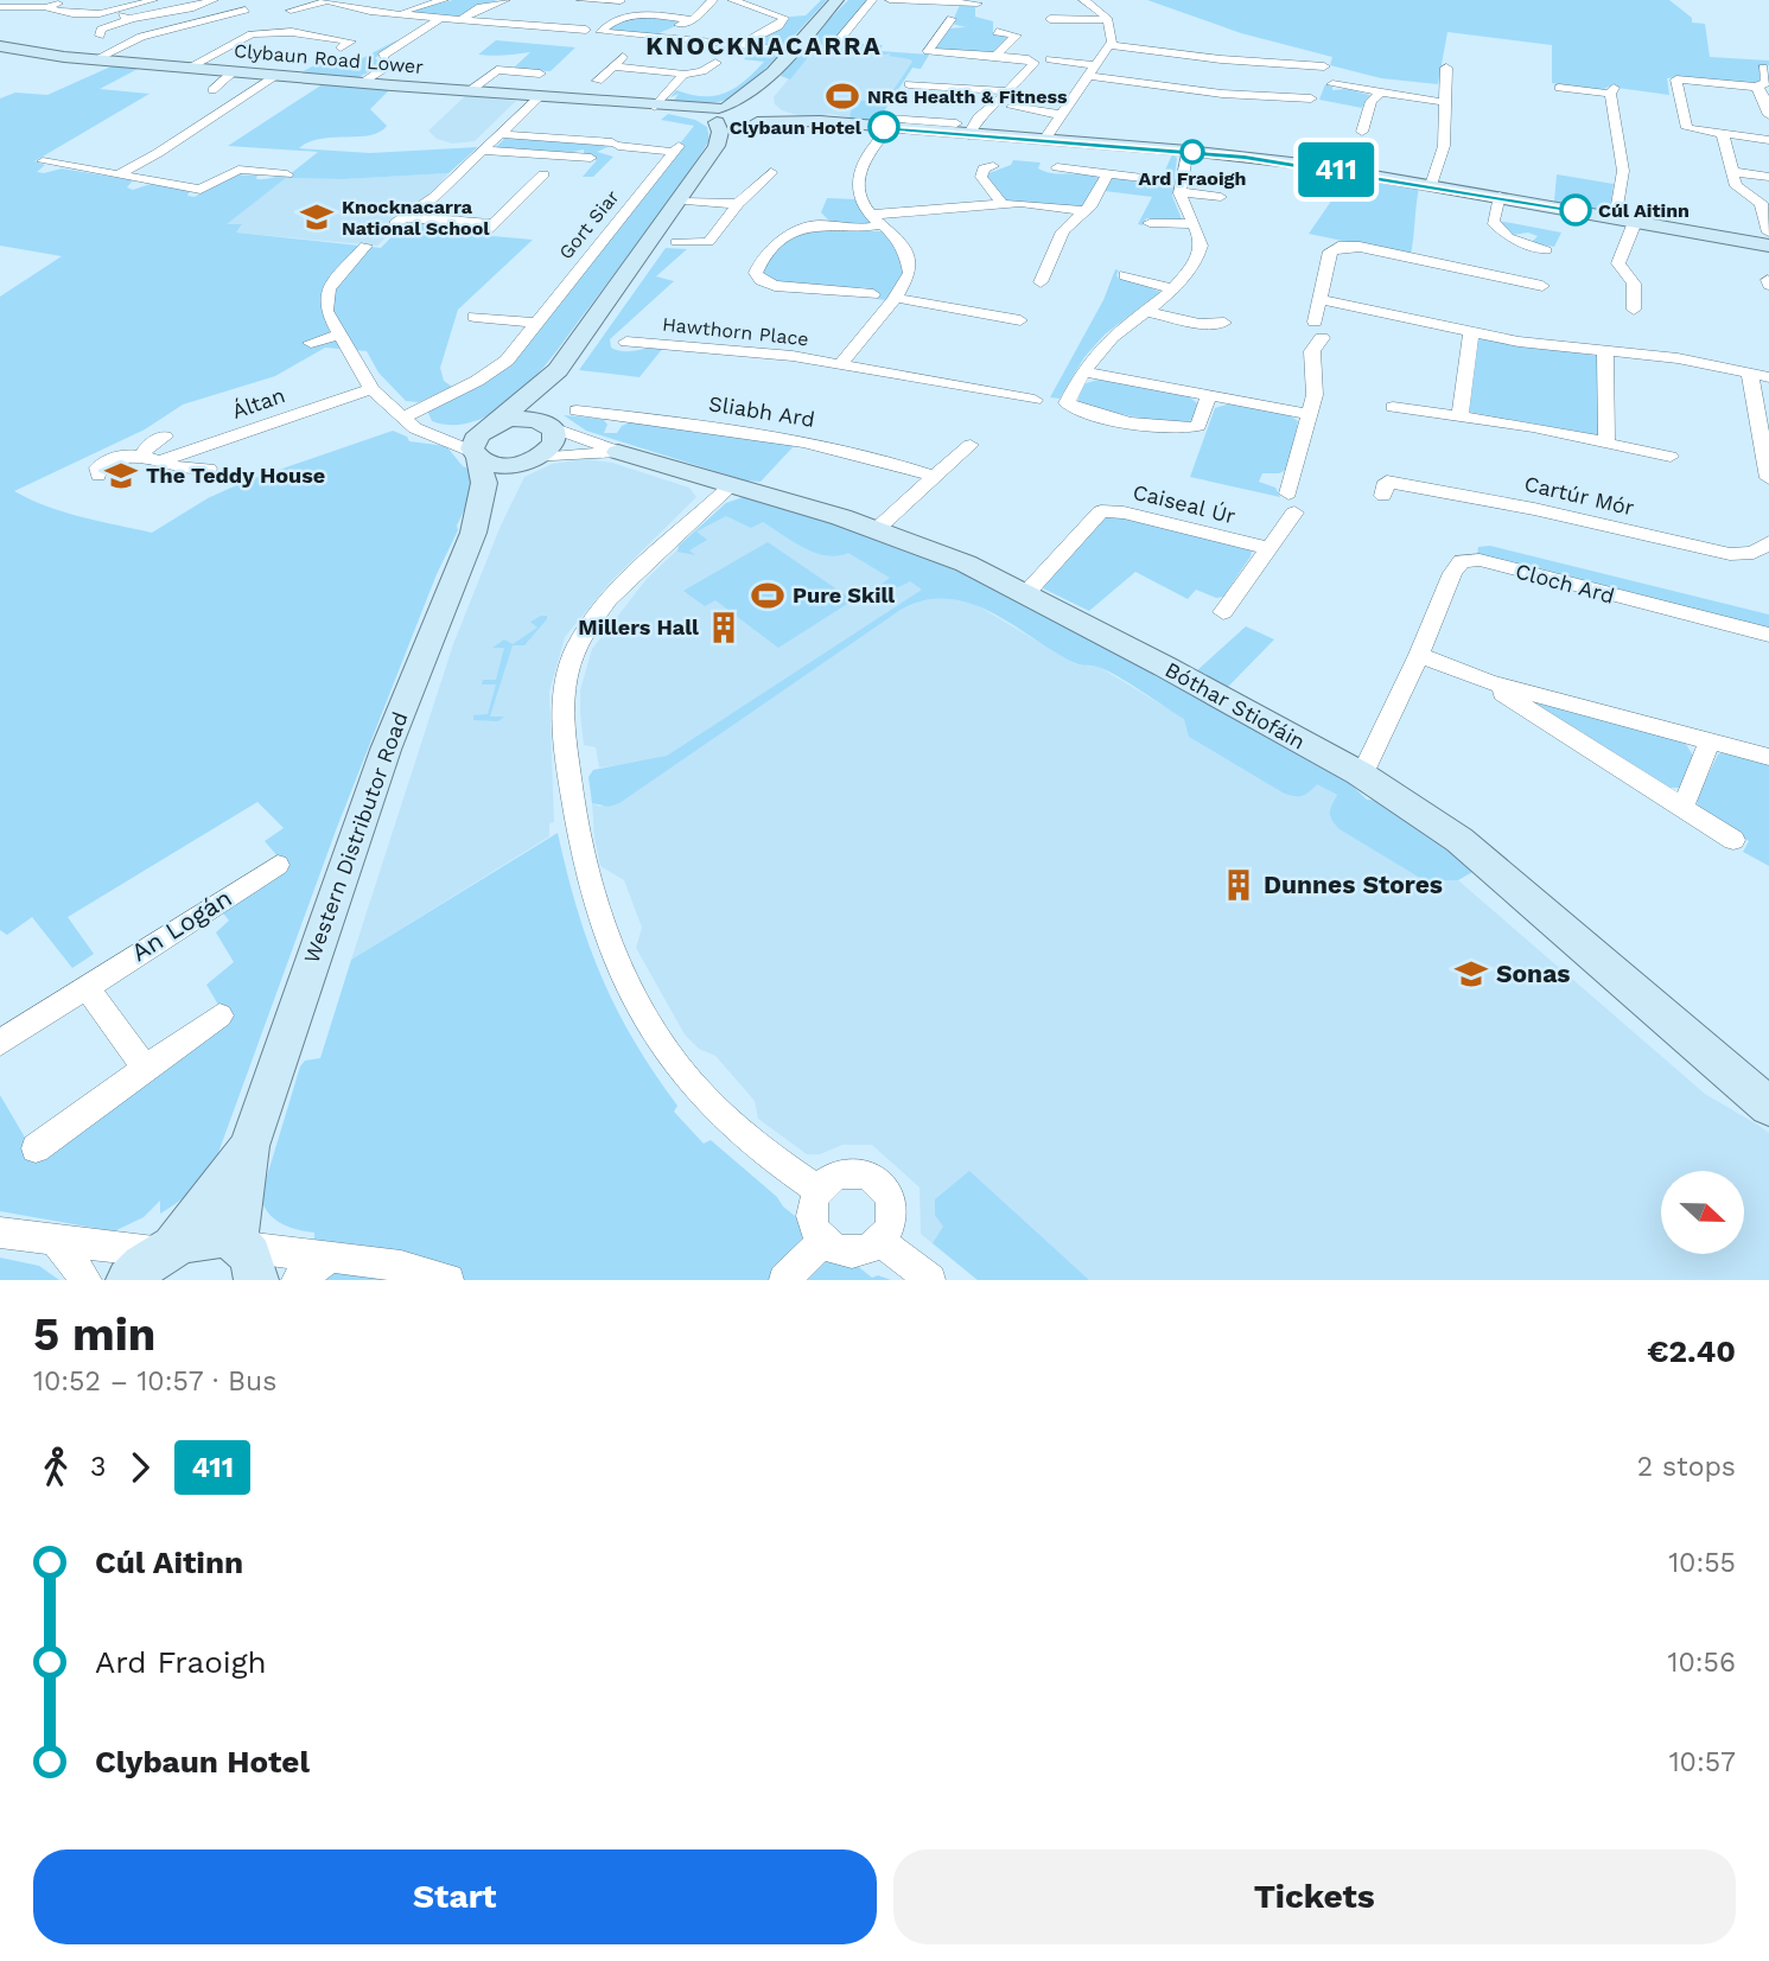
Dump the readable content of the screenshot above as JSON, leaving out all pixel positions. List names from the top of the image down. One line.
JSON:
{"streets":{"street":["Clybaun Road Lower","Gort Siar","Hawthorn Place","Áltan","Sliabh Ard","Cartúr Mór","Caiseal Úr","Cloch Ard","Bóthar Stiofáin","Western Distributor Road","An Logán"]},"crossings":[["Caiseal Úr","Bóthar Stiofáin"],["Cloch Ard","Bóthar Stiofáin"],["Bóthar Stiofáin","Western Distributor Road"]],"districts":["KNOCKNACARRA"],"places":{"sports":["NRG Health & Fitness","Pure Skill"],"other":["Clybaun Hotel","Ard Fraoigh","Cúl Aitinn"],"school or university":["Knocknacarra National School","The Teddy House","Sonas"],"building":["Millers Hall","Dunnes Stores"]},"lines":["bus line 411"],"north":"right","page":{"on_map":"411","heading":["5 min","10:52 – 10:57 · Bus","€2.40"],"legs":["3","411","2 stops"],"list":[{"name":"Cúl Aitinn","value":"10:55"},{"name":"Ard Fraoigh","value":"10:56"},{"name":"Clybaun Hotel","value":"10:57"}],"buttons":["Start","Tickets"]}}
